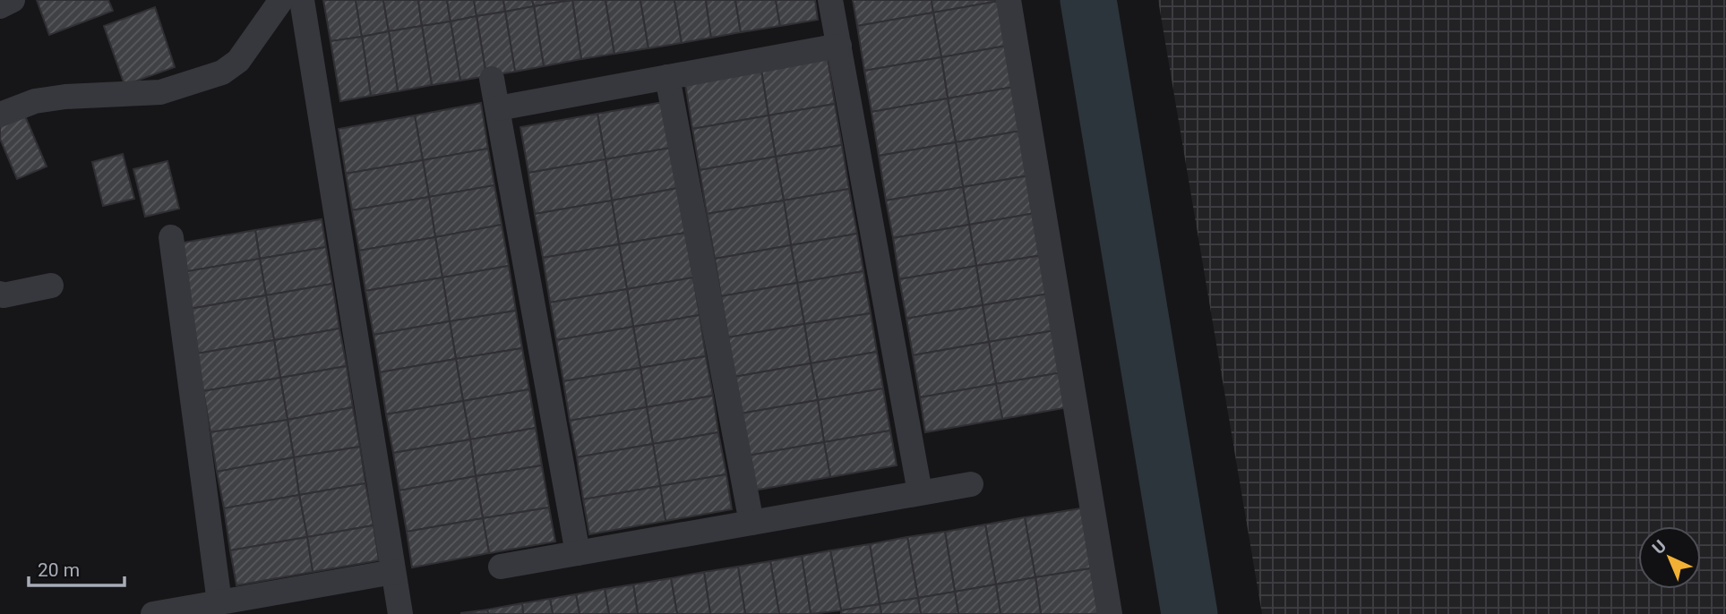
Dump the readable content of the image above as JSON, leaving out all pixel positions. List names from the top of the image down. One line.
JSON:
{"scale_bar":"20 m","north":"top left"}
